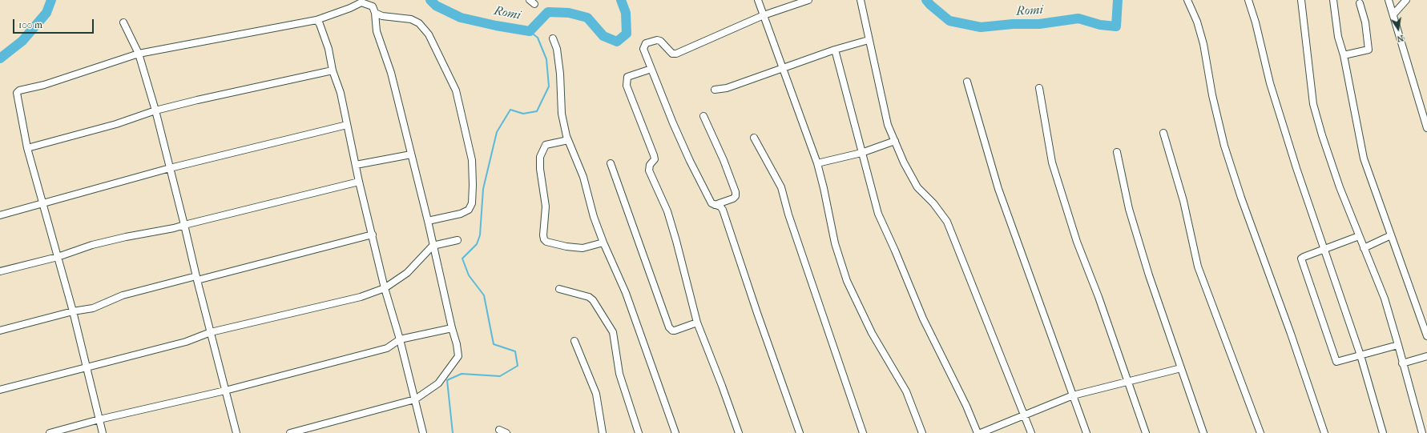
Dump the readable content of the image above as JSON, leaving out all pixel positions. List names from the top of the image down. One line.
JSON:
{"water":["Romi"],"scale_bar":"100 m","north":"bottom"}
